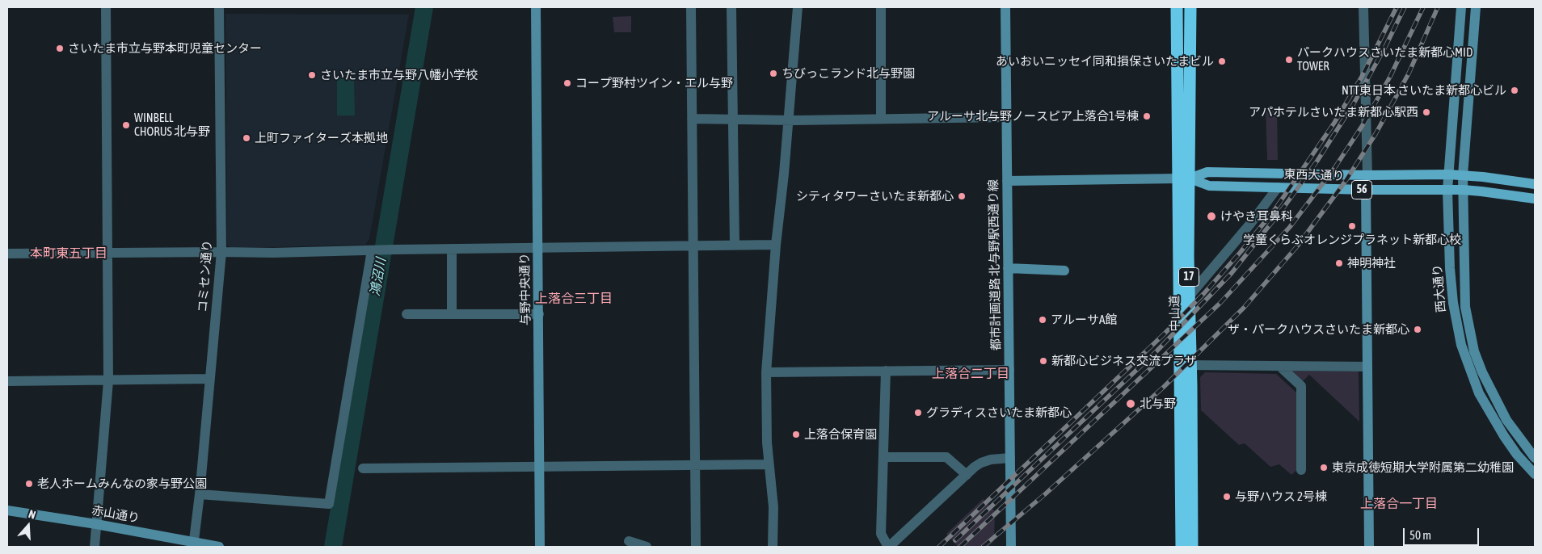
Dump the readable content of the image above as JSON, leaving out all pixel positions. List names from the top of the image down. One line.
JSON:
{"streets":{"highway":["17","中山道"],"main road":["東西大通り","56"],"street":["都市計画道路 北与野駅西通り線","コミセン通り","西大通り","与野中央通り","赤山通り"]},"crossings":[["東西大通り","西大通り"],["東西大通り","中山道"],["コミセン通り","赤山通り"]],"districts":["本町東五丁目","上落合三丁目","上落合二丁目","上落合一丁目"],"water":["鴻沼川"],"places":["さいたま市立与野本町児童センター","パークハウスさいたま新都心MID TOWER","あいおいニッセイ同和損保さいたまビル","ちびっこランド北与野園","さいたま市立与野八幡小学校","コープ野村ツイン・エル与野","NTT東日本 さいたま新都心ビル","アパホテルさいたま新都心駅西","アルーサ北与野ノースピア上落合1号棟","WINBELL CHORUS 北与野","上町ファイターズ本拠地","シティタワーさいたま新都心","けやき耳鼻科","学童くらぶオレンジプラネット新都心校","神明神社","アルーサA館","ザ・パークハウスさいたま新都心","新都心ビジネス交流プラザ","北与野","グラディスさいたま新都心","上落合保育園","東京成徳短期大学附属第二幼稚園","老人ホームみんなの家与野公園","与野ハウス 2号棟"],"scale_bar":"50 m","north":"top"}
